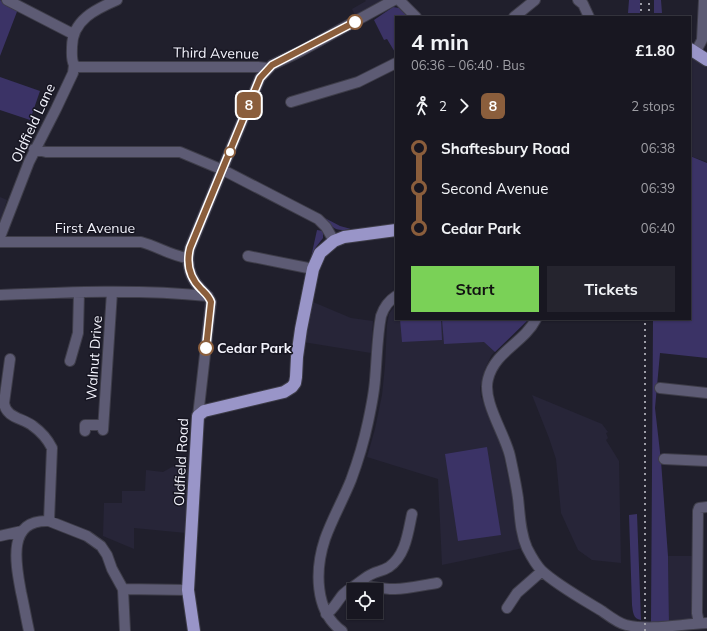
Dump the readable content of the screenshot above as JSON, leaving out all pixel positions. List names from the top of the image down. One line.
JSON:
{"streets":{"main road":["Oldfield Road"],"street":["Third Avenue","Oldfield Lane","First Avenue","Walnut Drive"]},"crossings":[["Third Avenue","Oldfield Lane"]],"places":["Cedar Park"],"lines":["bus line 8"],"page":{"on_map":"8","heading":["4 min","06:36 – 06:40 · Bus","£1.80"],"legs":["2","8","2 stops"],"list":[{"name":"Shaftesbury Road","value":"06:38"},{"name":"Second Avenue","value":"06:39"},{"name":"Cedar Park","value":"06:40"}],"buttons":["Start","Tickets"]}}
